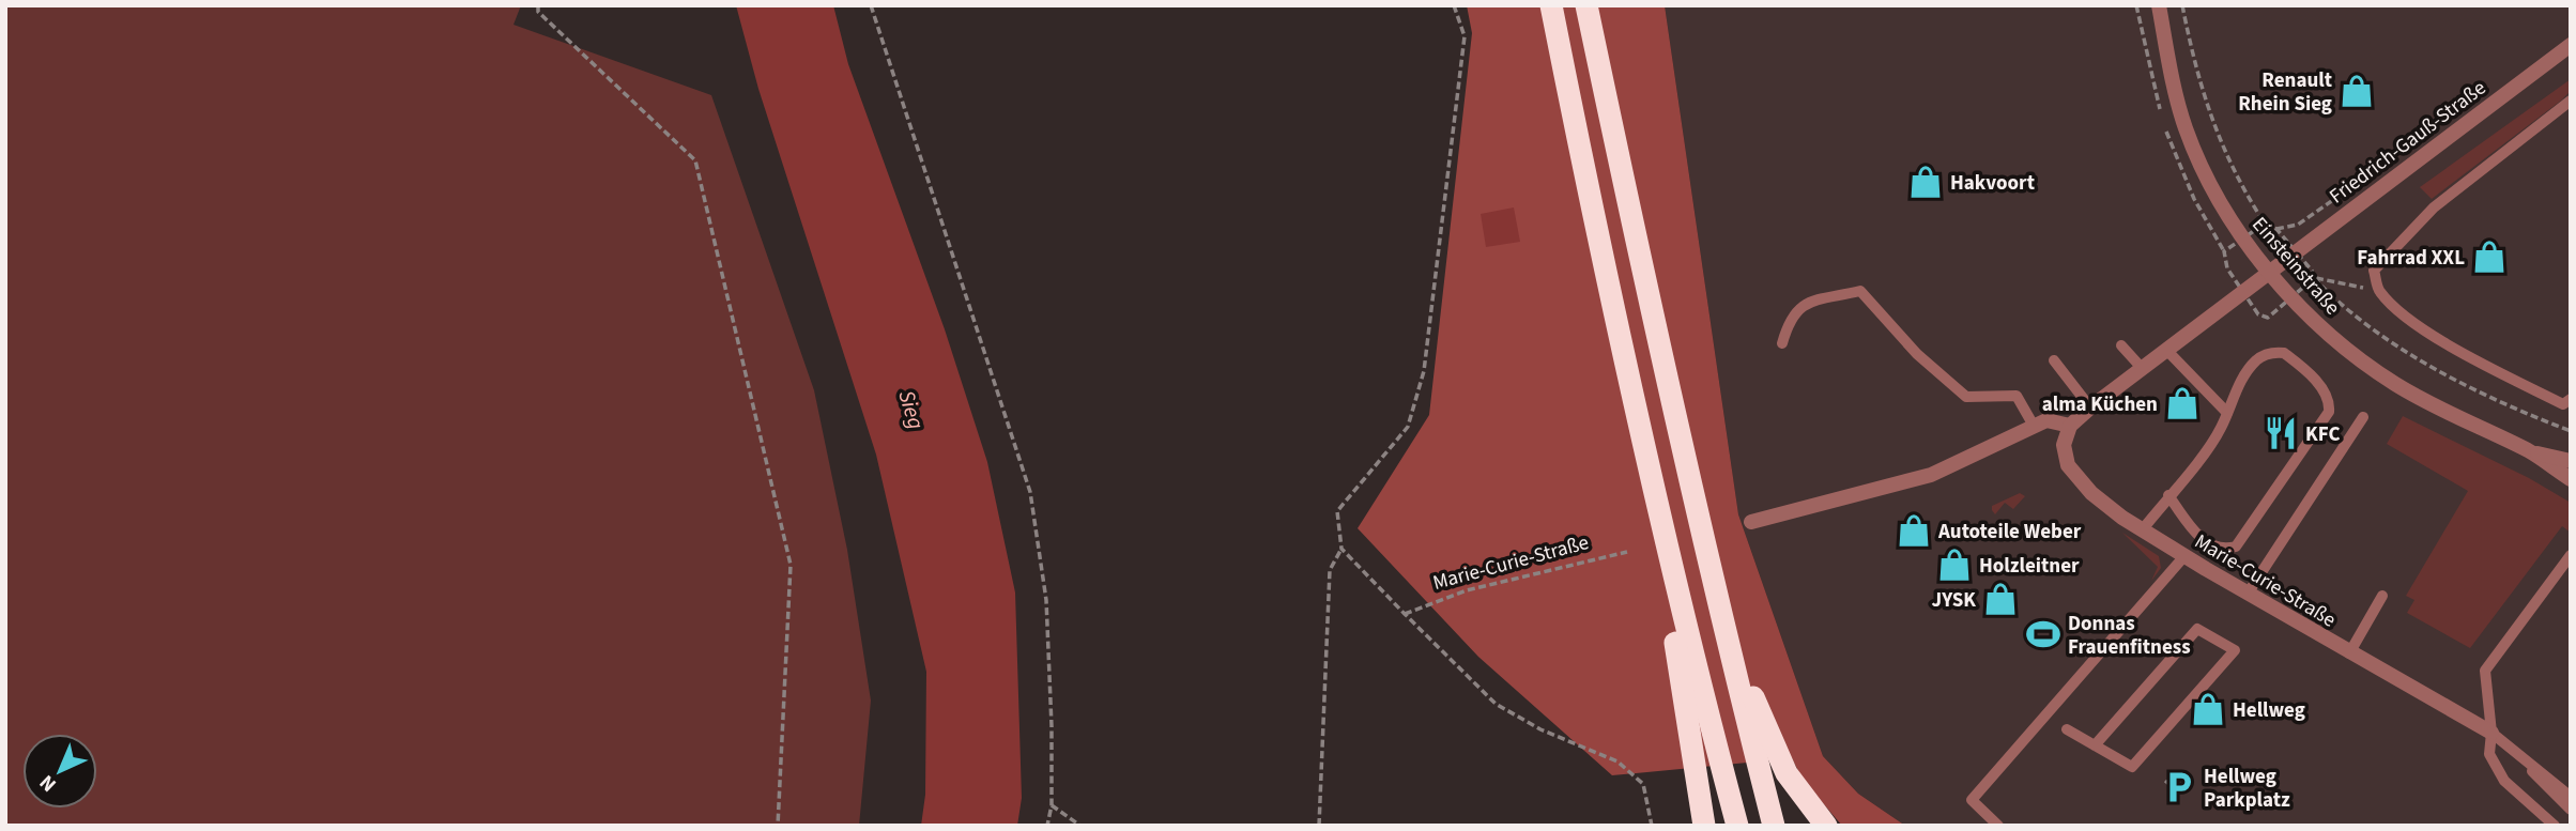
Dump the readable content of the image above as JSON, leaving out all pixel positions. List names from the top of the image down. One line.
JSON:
{"streets":{"street":["Friedrich-Gauß-Straße","Einsteinstraße","Marie-Curie-Straße"]},"crossings":[["Friedrich-Gauß-Straße","Einsteinstraße"]],"water":["Sieg"],"places":{"shop":["Renault Rhein Sieg","Hakvoort","Fahrrad XXL","alma Küchen","Autoteile Weber","Holzleitner","JYSK","Hellweg"],"restaurant":["KFC"],"sports":["Donnas Frauenfitness"],"parking":["Hellweg Parkplatz"]},"north":"bottom left"}
